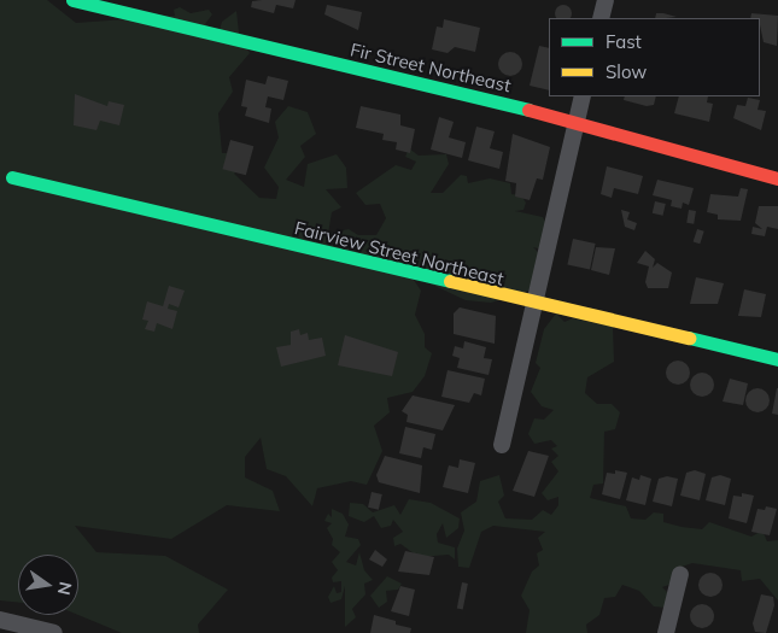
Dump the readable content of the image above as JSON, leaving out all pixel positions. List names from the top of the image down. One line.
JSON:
{"streets":{"street":["Fir Street Northeast","Fairview Street Northeast"]},"legend":["Fast","Slow"],"north":"right"}
